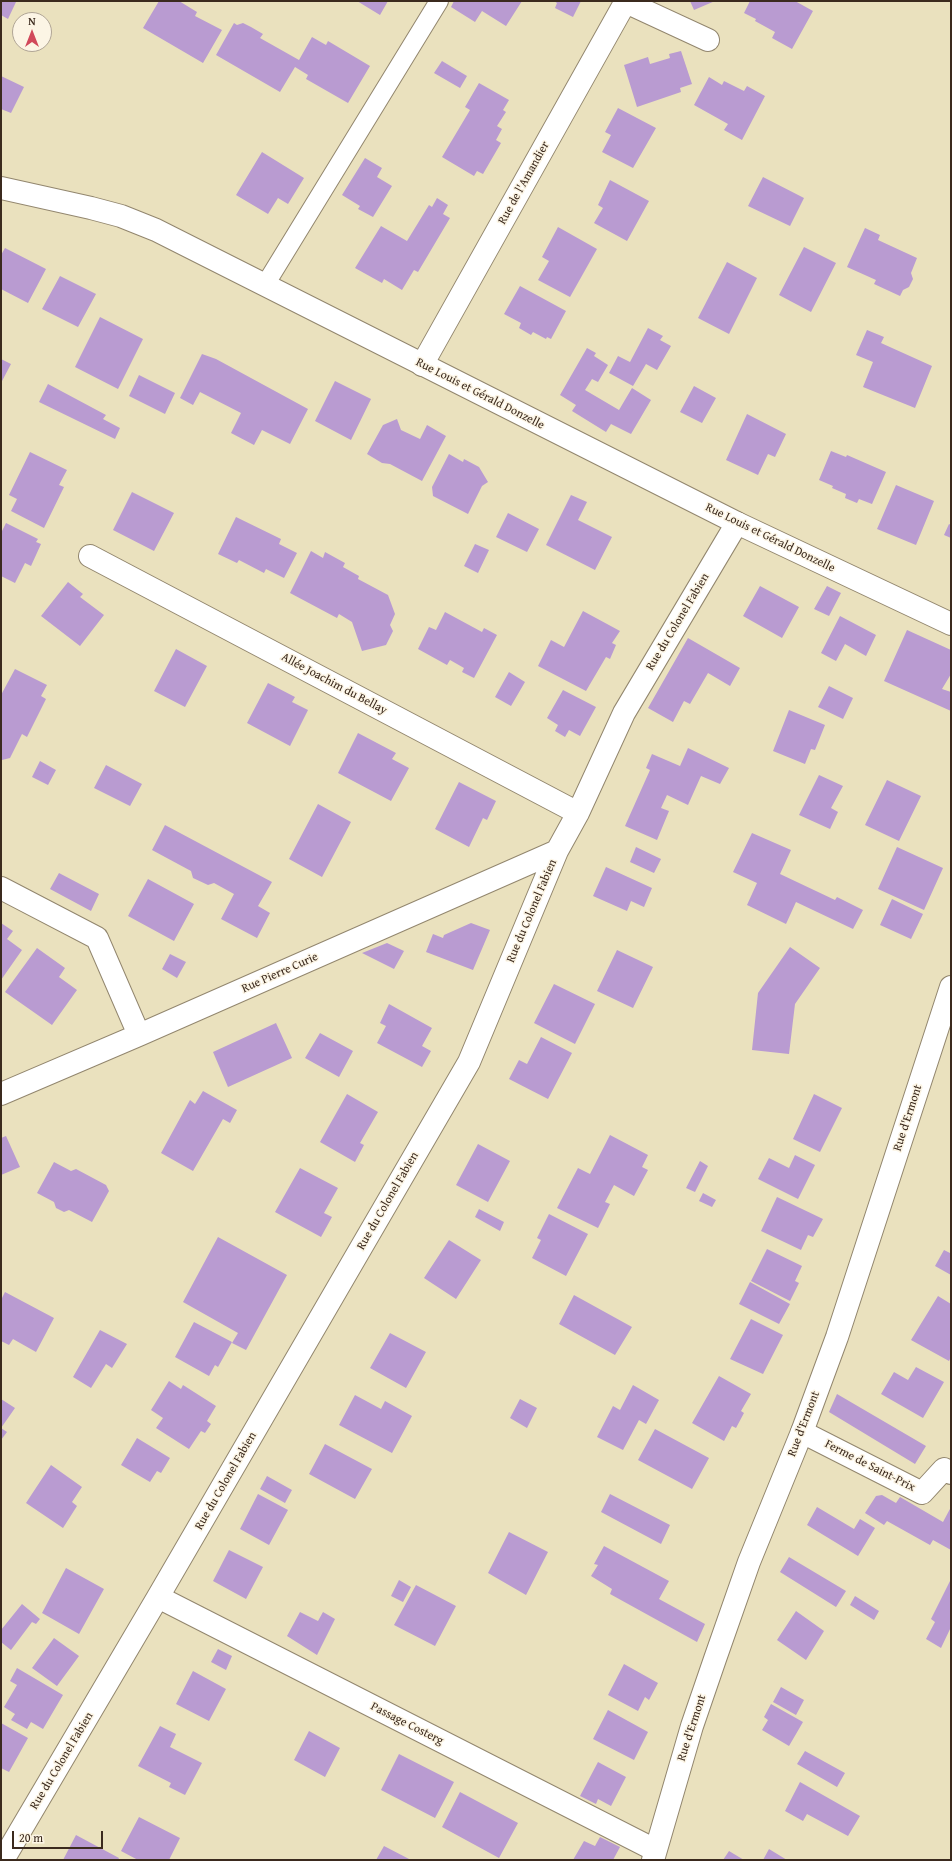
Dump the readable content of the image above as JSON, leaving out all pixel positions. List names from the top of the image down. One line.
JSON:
{"streets":{"street":["Rue de l'Amandier","Rue Louis et Gérald Donzelle","Rue du Colonel Fabien","Allée Joachim du Bellay","Rue Pierre Curie","Rue d'Ermont","Ferme de Saint-Prix","Passage Costerg"]},"crossings":[["Rue de l'Amandier","Rue Louis et Gérald Donzelle"],["Rue Louis et Gérald Donzelle","Rue du Colonel Fabien"],["Rue du Colonel Fabien","Allée Joachim du Bellay"],["Rue du Colonel Fabien","Rue Pierre Curie"],["Rue du Colonel Fabien","Passage Costerg"],["Rue d'Ermont","Ferme de Saint-Prix"],["Rue d'Ermont","Passage Costerg"]],"scale_bar":"20 m","north":"top"}
